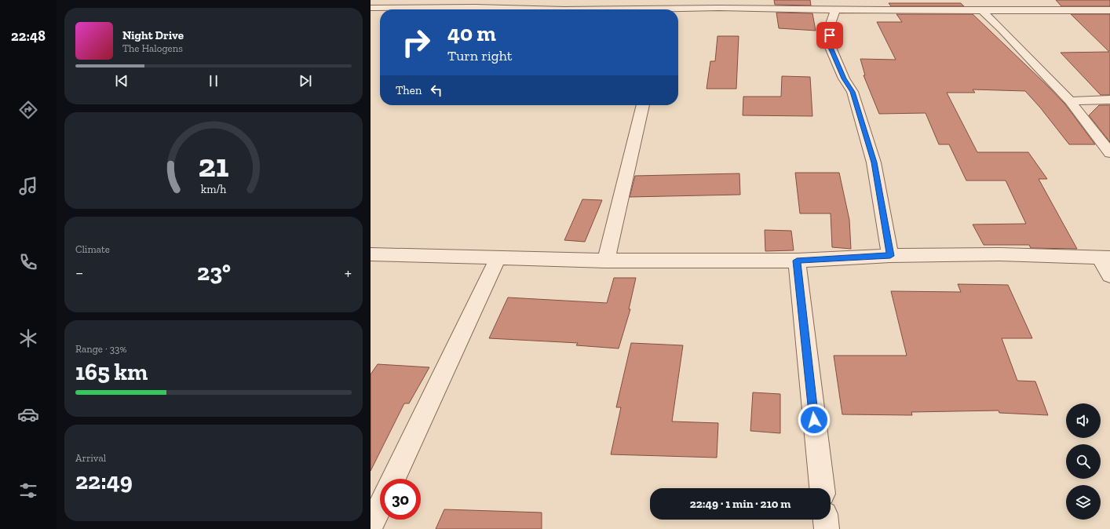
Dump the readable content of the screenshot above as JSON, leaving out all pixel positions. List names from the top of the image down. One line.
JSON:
{"page":{"tabs":"22:48","turn":["40 m","Turn right"],"song":["Night Drive","The Halogens"],"then":"Then","tile":["Climate",["Range · 33%","165 km"],["Arrival","22:49"]],"heat":["−","23°","+"],"limit":"30","trip":"22:49 · 1 min · 210 m","gauge":["21","km/h"]}}
